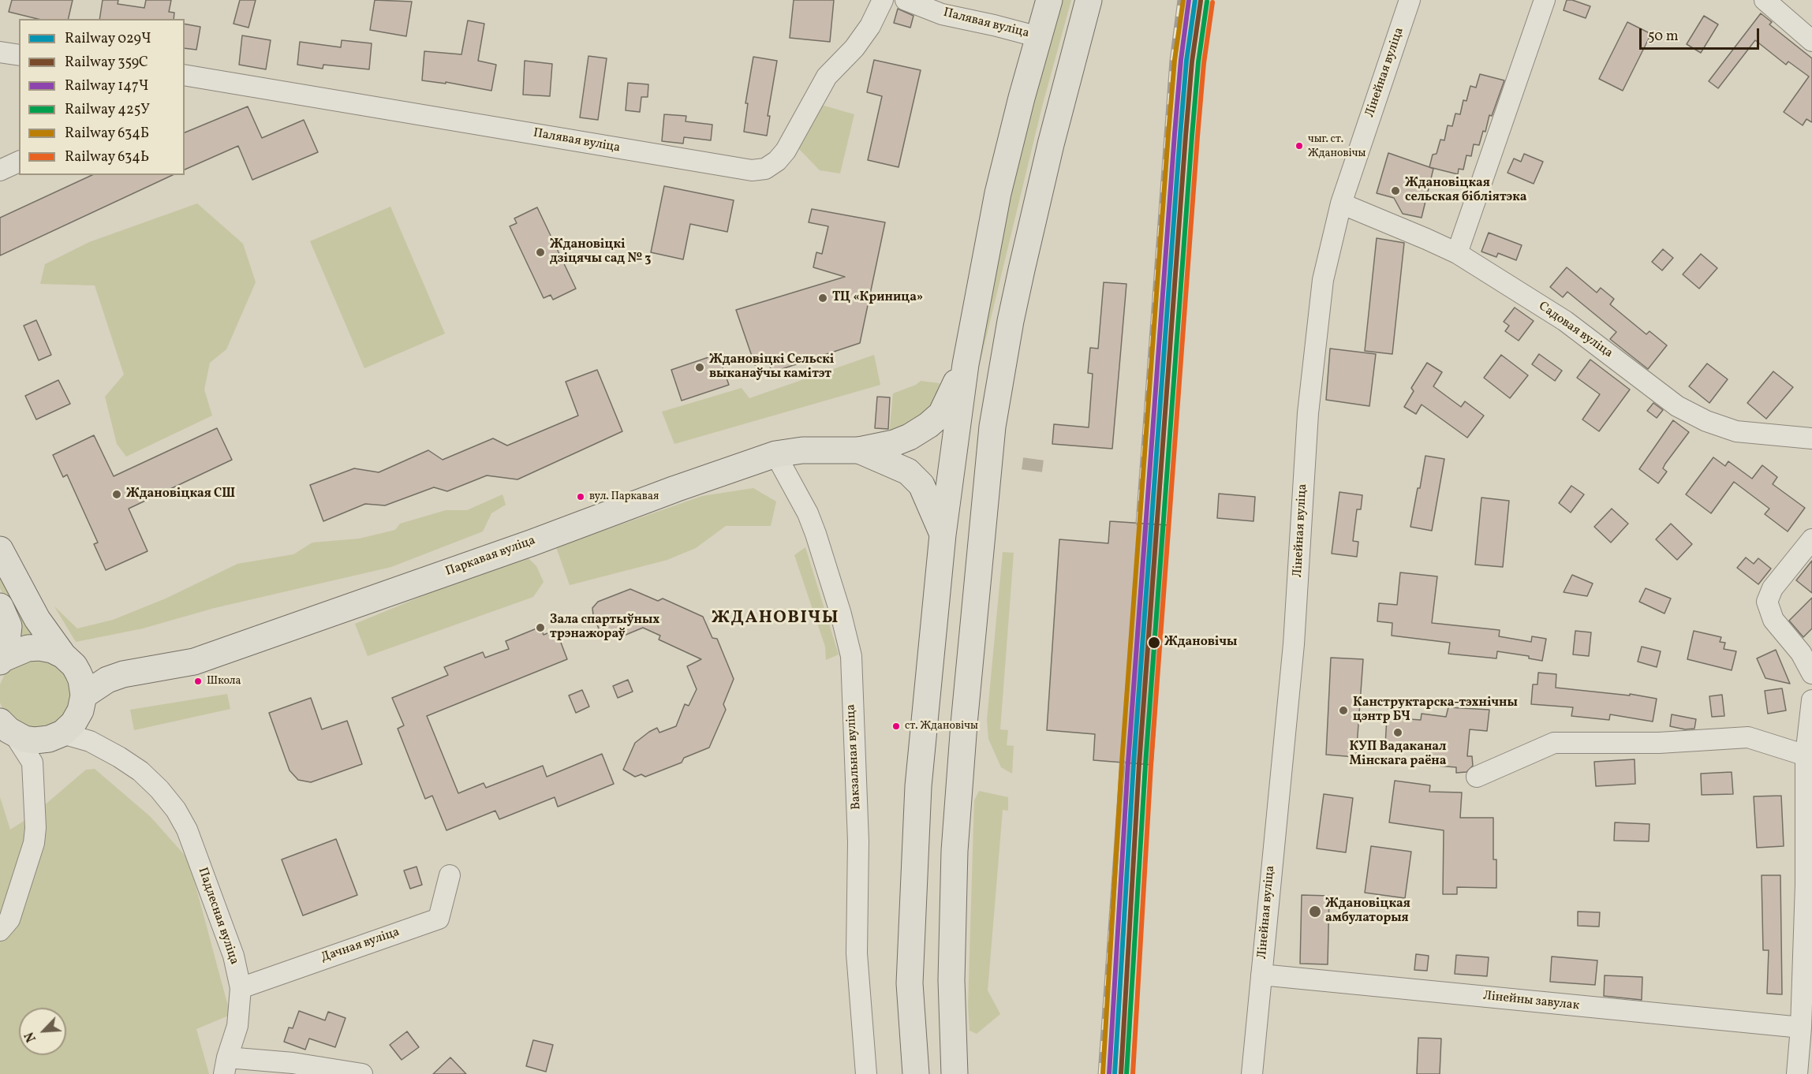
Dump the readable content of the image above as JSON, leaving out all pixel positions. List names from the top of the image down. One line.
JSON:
{"streets":{"main road":["Паркавая вуліца"],"street":["Палявая вуліца","Лінейная вуліца","Садовая вуліца","Вакзальная вуліца","Падлесная вуліца","Дачная вуліца","Лінейны завулак"]},"crossings":[["Лінейная вуліца","Садовая вуліца"],["Лінейная вуліца","Лінейны завулак"],["Паркавая вуліца","Вакзальная вуліца"],["Паркавая вуліца","Падлесная вуліца"],["Падлесная вуліца","Дачная вуліца"]],"districts":["ЖДАНОВІЧЫ"],"places":["чыг. ст. Ждановічы","Ждановіцкая сельская бібліятэка","Ждановіцкі дзіцячы сад № 3","ТЦ «Криница»","Ждановіцкі Сельскі выканаўчы камітэт","Ждановіцкая СШ","вул. Паркавая","Зала спартыўных трэнажораў","Ждановічы","Школа","Канструктарска-тэхнічны цэнтр БЧ","ст. Ждановічы","КУП Вадаканал Мінскага раёна","Ждановіцкая амбулаторыя"],"lines":["rail line 029Ч","rail line 147Ч","rail line 634Б","rail line 359С","rail line 425У","rail line 634Ь"],"legend":["Railway 029Ч","Railway 359С","Railway 147Ч","Railway 425У","Railway 634Б","Railway 634Ь"],"scale_bar":"50 m","north":"bottom left"}
